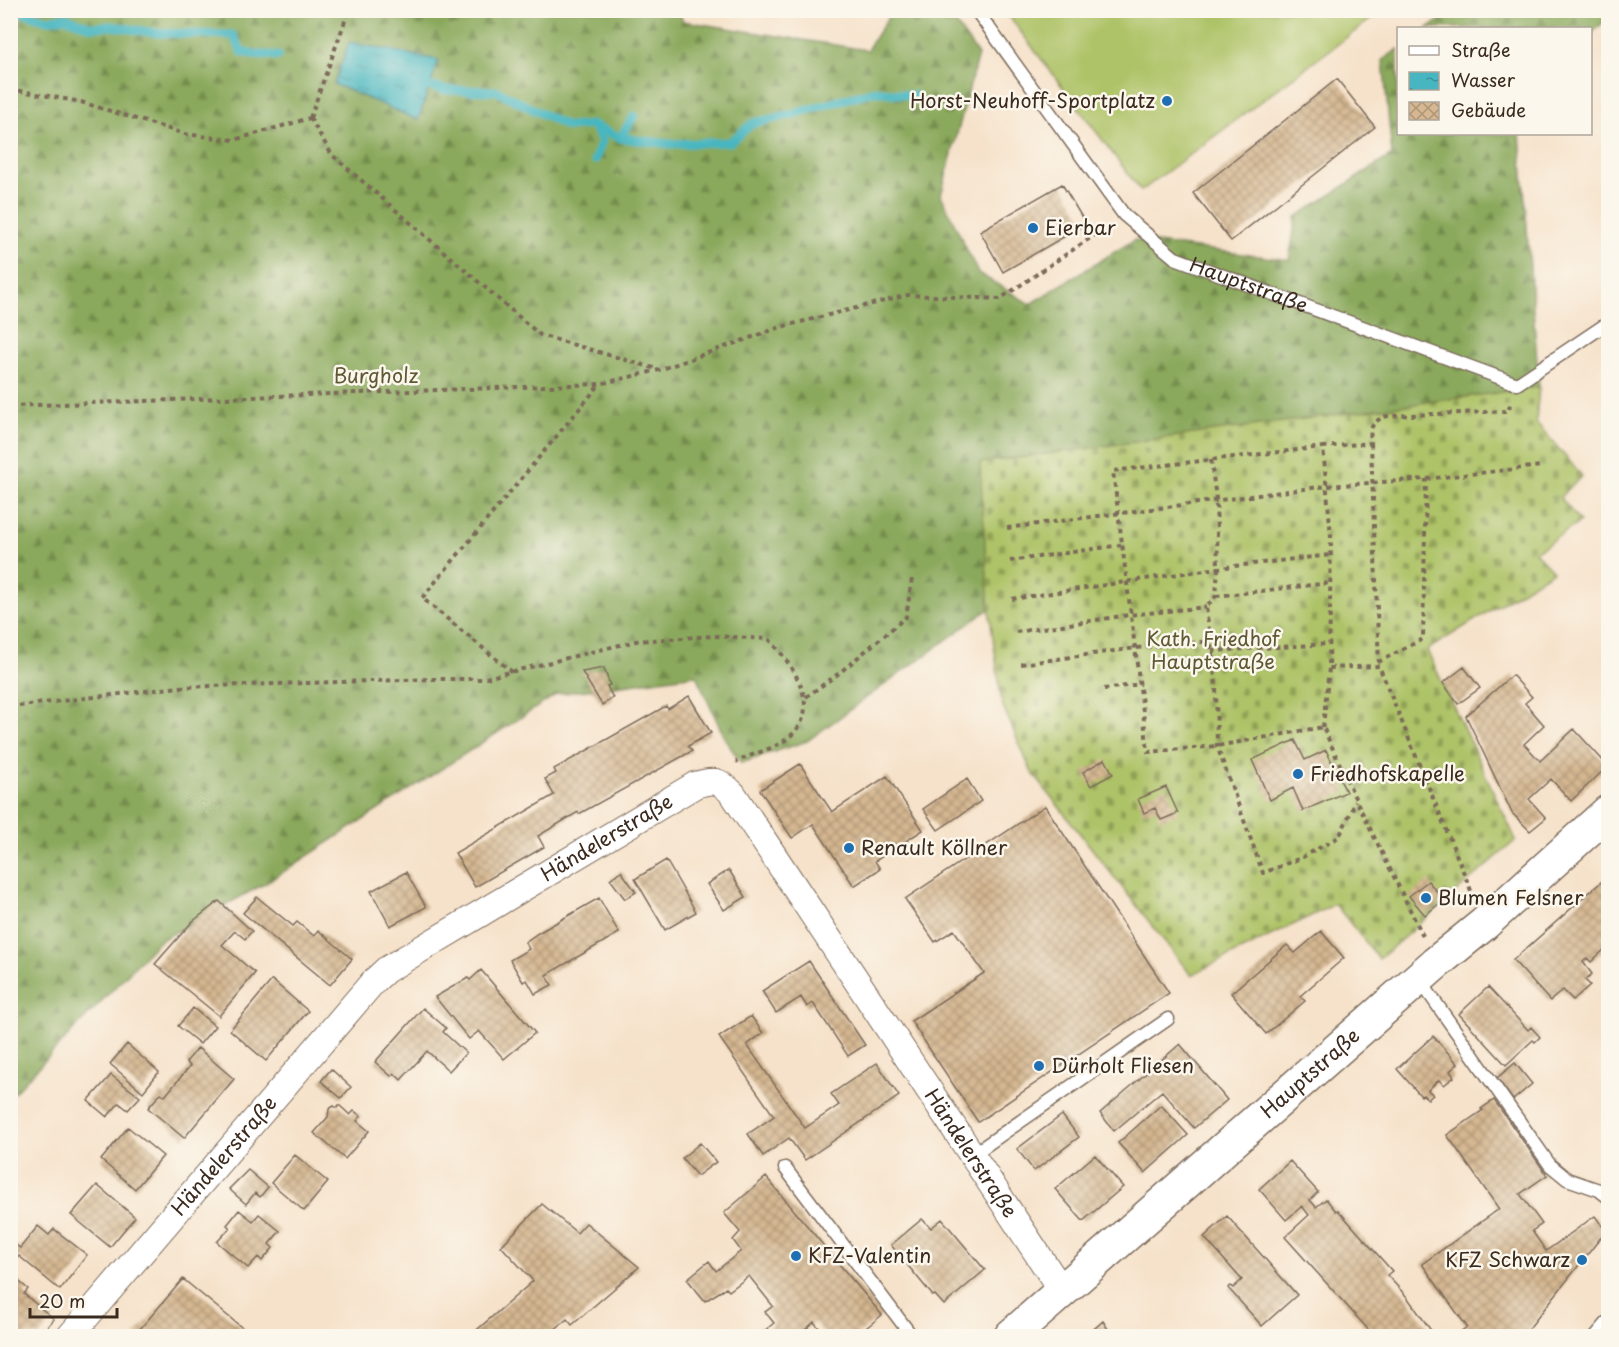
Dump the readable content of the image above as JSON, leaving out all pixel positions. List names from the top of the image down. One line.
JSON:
{"streets":{"main road":["Hauptstraße"],"street":["Händelerstraße"]},"crossings":[["Hauptstraße","Händelerstraße"]],"parks":["Burgholz","Kath. Friedhof Hauptstraße"],"places":["Horst-Neuhoff-Sportplatz","Eierbar","Friedhofskapelle","Renault Köllner","Blumen Felsner","Dürholt Fliesen","KFZ-Valentin","KFZ Schwarz"],"legend":["Straße","Wasser","Gebäude"],"scale_bar":"20 m"}
